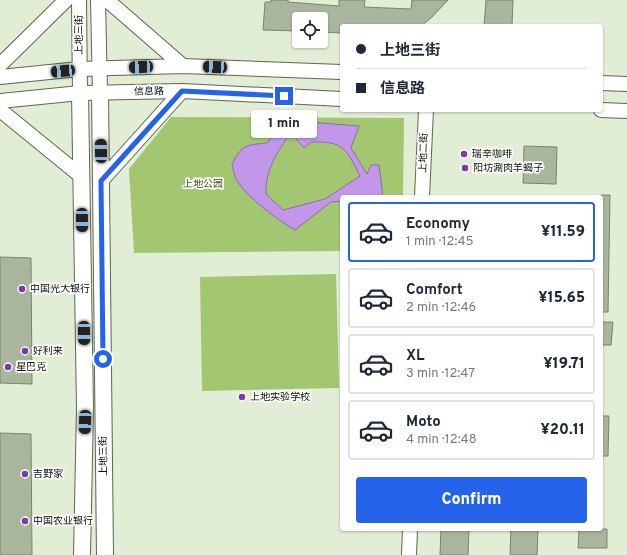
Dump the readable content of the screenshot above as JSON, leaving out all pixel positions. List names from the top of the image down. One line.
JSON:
{"streets":{"main road":["上地三街","信息路","上地二街"]},"crossings":[["上地三街","信息路"]],"parks":["上地公园"],"places":["瑞辛咖啡","阳坊涮肉羊蝎子","中国光大银行","好利来","星巴克","上地实验学校","吉野家","中国农业银行"],"page":{"banner":["上地三街","信息路"],"bubble":"1 min","list":[{"name":"Economy","note":"1 min · 12:45","value":"¥11.59"},{"name":"Comfort","note":"2 min · 12:46","value":"¥15.65"},{"name":"XL","note":"3 min · 12:47","value":"¥19.71"},{"name":"Moto","note":"4 min · 12:48","value":"¥20.11"}],"buttons":"Confirm"}}
